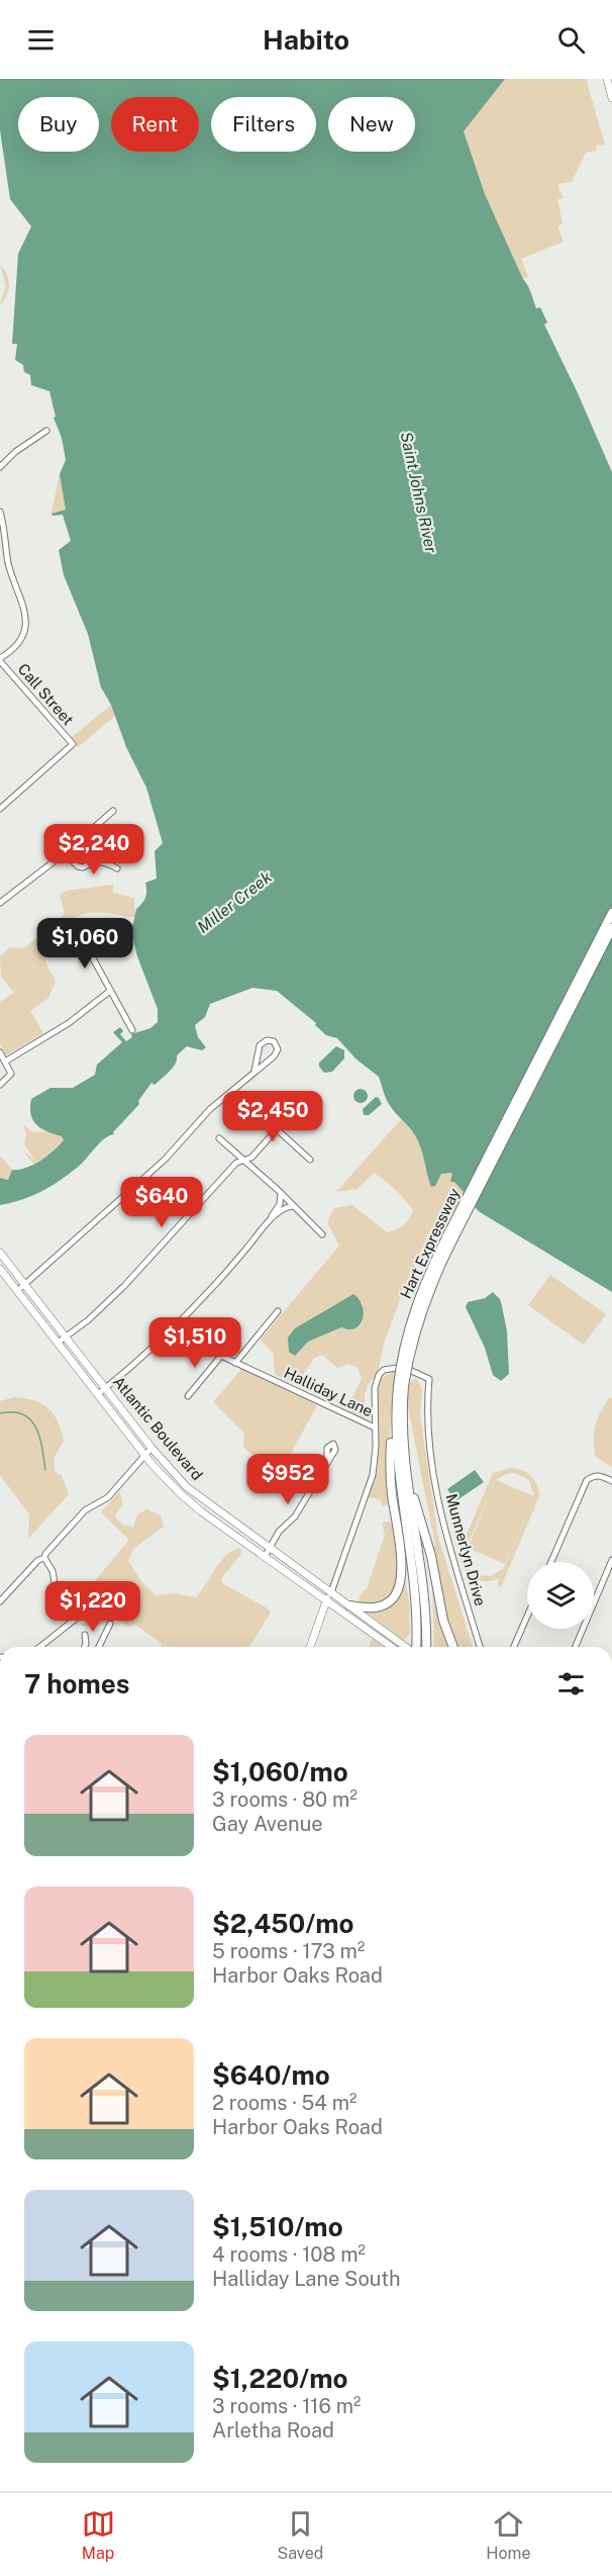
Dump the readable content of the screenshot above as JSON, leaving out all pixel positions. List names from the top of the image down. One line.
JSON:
{"streets":{"highway":["Hart Expressway"],"main road":["Atlantic Boulevard"],"street":["Call Street","Halliday Lane","Munnerlyn Drive"]},"crossings":[["Halliday Lane","Munnerlyn Drive"]],"water":["Saint Johns River","Miller Creek"],"page":{"header":"Habito","chip":["Buy","Rent","Filters","New"],"price":["$2,240","$1,060","$2,450","$640","$1,510","$952","$1,220"],"heading":"7 homes","list":[{"name":"$1,060/mo","note":"3 rooms · 80 m² · Gay Avenue"},{"name":"$2,450/mo","note":"5 rooms · 173 m² · Harbor Oaks Road"},{"name":"$640/mo","note":"2 rooms · 54 m² · Harbor Oaks Road"},{"name":"$1,510/mo","note":"4 rooms · 108 m² · Halliday Lane South"},{"name":"$1,220/mo","note":"3 rooms · 116 m² · Arletha Road"}],"tabs":["Map","Saved","Home"]}}
